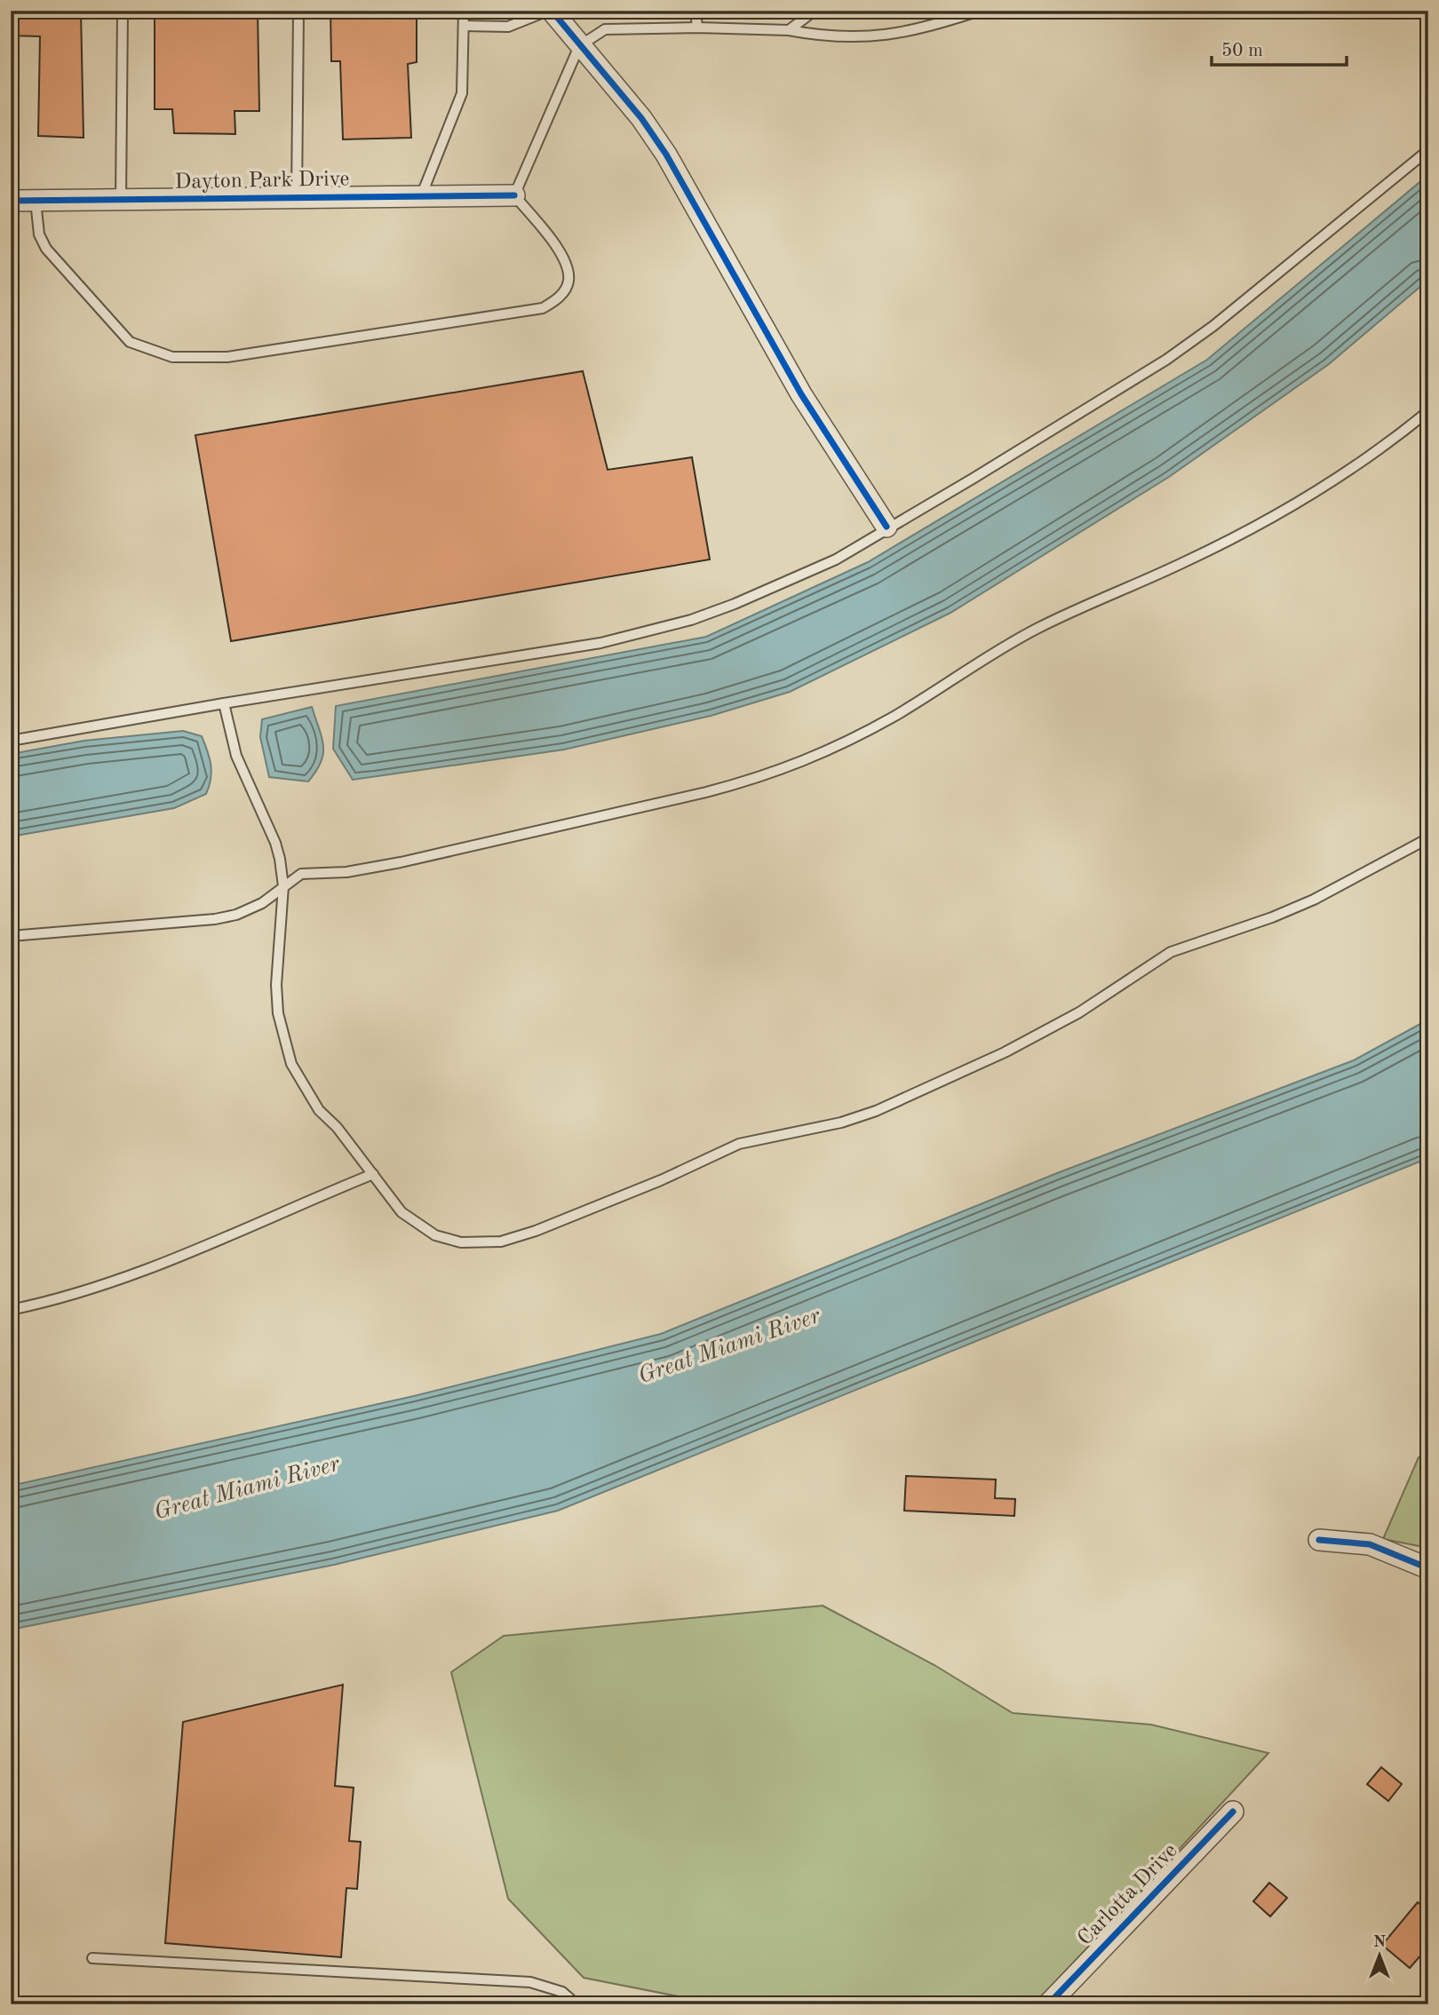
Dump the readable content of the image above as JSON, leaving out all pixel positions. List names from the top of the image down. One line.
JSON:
{"streets":{"street":["Dayton Park Drive","Carlotta Drive"]},"water":["Great Miami River"],"scale_bar":"50 m","north":"top"}
